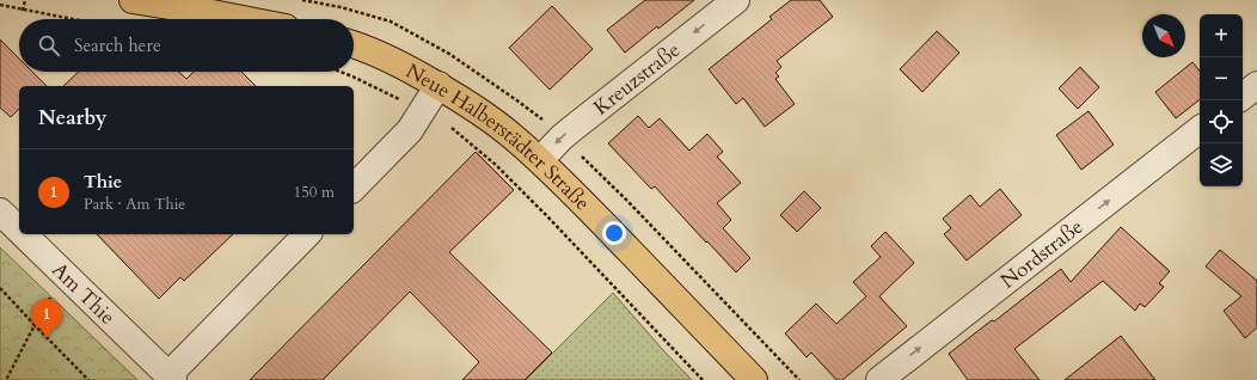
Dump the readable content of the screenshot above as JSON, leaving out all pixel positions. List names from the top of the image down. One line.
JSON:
{"streets":{"main road":["Neue Halberstädter Straße"],"street":["Kreuzstraße","Nordstraße","Am Thie"]},"crossings":[["Kreuzstraße","Neue Halberstädter Straße"]],"one_way":["Kreuzstraße","Nordstraße"],"north":"bottom right","page":{"map_buttons":["+","−"],"search":"Search here","heading":"Nearby","list":[{"mark":"1","name":"Thie","note":"Park · Am Thie","value":"150 m"}],"pins":"1"}}
